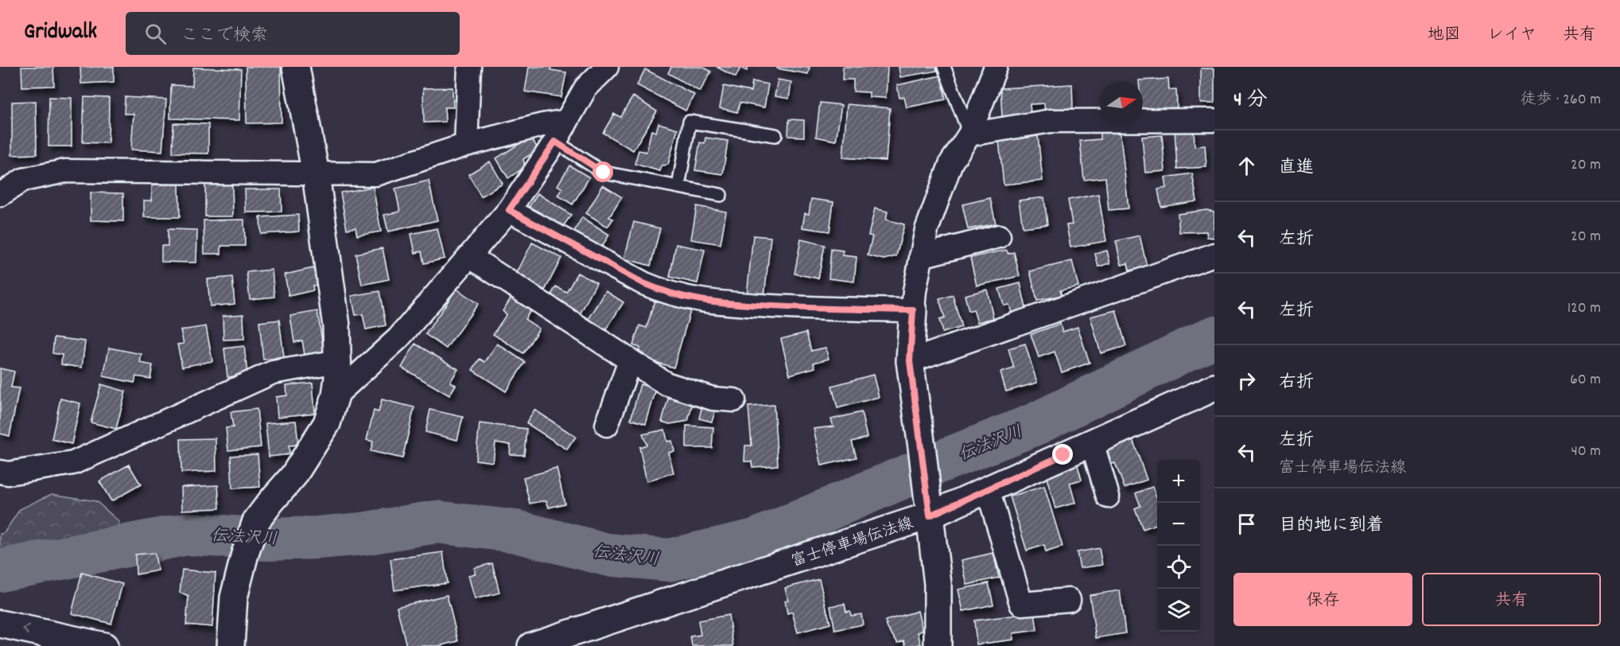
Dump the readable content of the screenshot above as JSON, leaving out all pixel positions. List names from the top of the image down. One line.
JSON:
{"streets":{"street":["富士停車場伝法線"]},"water":["伝法沢川"],"north":"right","page":{"header":"Gridwalk","search":"ここで検索","nav":["地図","レイヤ","共有"],"heading":["4 分","徒歩 · 260 m"],"list":[["直進","20 m"],["左折","20 m"],["左折","120 m"],["右折","60 m"],["左折","富士停車場伝法線","40 m"],"目的地に到着"],"map_buttons":["+","−"],"buttons":["保存","共有"]}}
